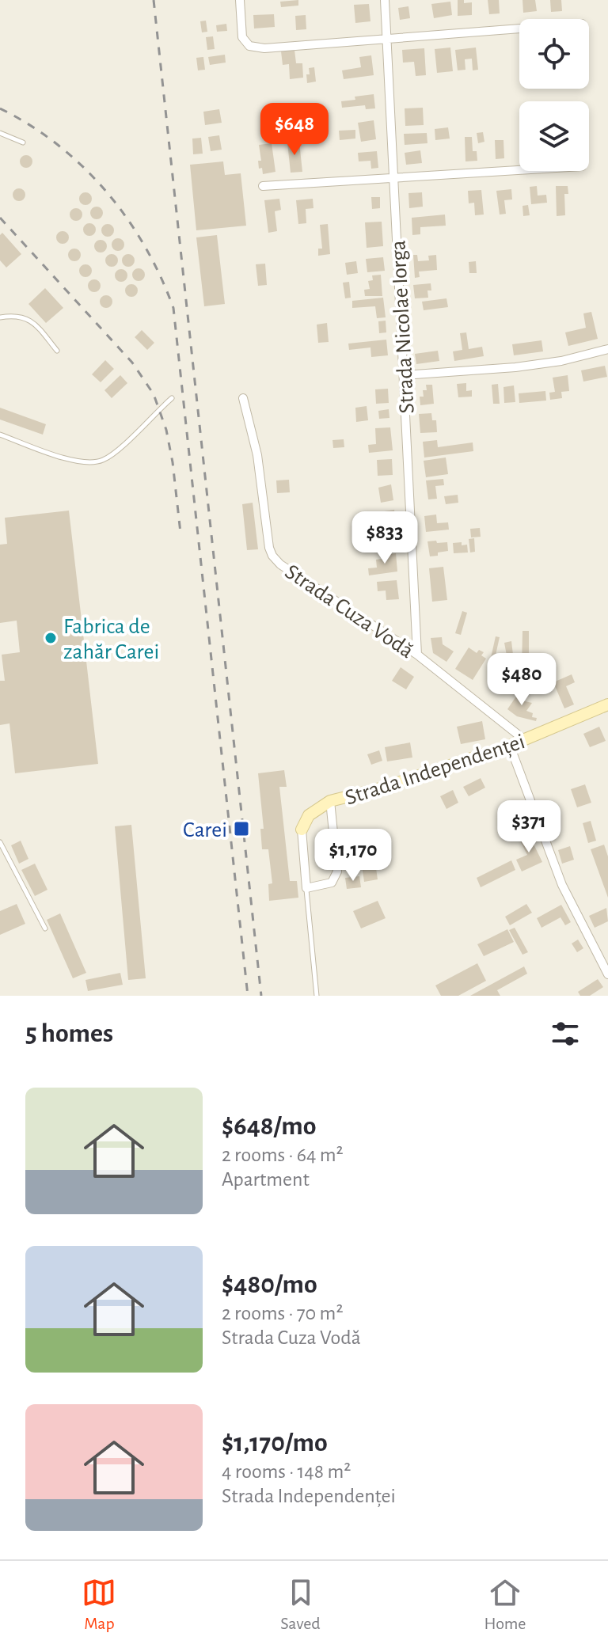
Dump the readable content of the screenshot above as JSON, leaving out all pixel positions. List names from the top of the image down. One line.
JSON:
{"streets":{"street":["Strada Nicolae Iorga","Strada Cuza Vodă","Strada Independenței"]},"crossings":[["Strada Nicolae Iorga","Strada Cuza Vodă"],["Strada Cuza Vodă","Strada Independenței"]],"places":{"other":["Fabrica de zahăr Carei"],"transit":["Carei"]},"page":{"price":["$648","$833","$480","$371","$1,170"],"heading":"5 homes","list":[{"name":"$648/mo","note":"2 rooms · 64 m² · Apartment"},{"name":"$480/mo","note":"2 rooms · 70 m² · Strada Cuza Vodă"},{"name":"$1,170/mo","note":"4 rooms · 148 m² · Strada Independenței"}],"tabs":["Map","Saved","Home"]}}
